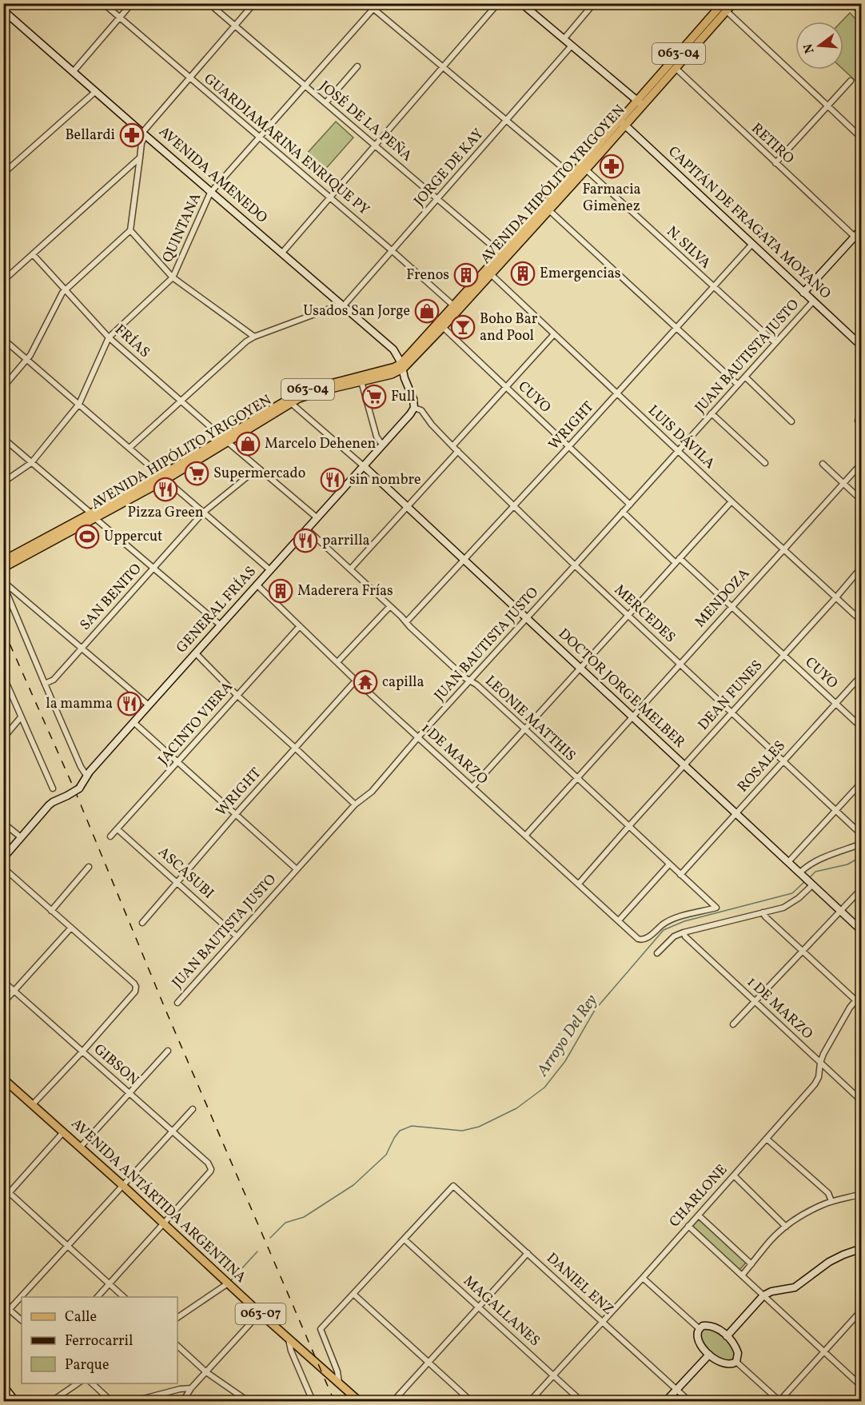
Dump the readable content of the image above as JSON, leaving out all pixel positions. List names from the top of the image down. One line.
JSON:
{"streets":{"main road":["063-04","AVENIDA HIPÓLITO YRIGOYEN","AVENIDA ANTÁRTIDA ARGENTINA","063-07"],"street":["JOSÉ DE LA PEÑA","RETIRO","GUARDIAMARINA ENRIQUE PY","JORGE DE KAY","AVENIDA AMENEDO","CAPITÁN DE FRAGATA MOYANO","QUINTANA","N. SILVA","FRÍAS","JUAN BAUTISTA JUSTO","CUYO","WRIGHT","LUIS DÁVILA","SAN BENITO","MENDOZA","GENERAL FRÍAS","MERCEDES","DOCTOR JORGE MELBER","DEAN FUNES","LEONIE MATTHIS","JACINTO VIERA","1 DE MARZO","ROSALES","ASCASUBI","GIBSON","CHARLONE","DANIEL ENZ","MAGALLANES"]},"crossings":[["JOSÉ DE LA PEÑA","JORGE DE KAY"],["JOSÉ DE LA PEÑA","AVENIDA HIPÓLITO YRIGOYEN"],["JOSÉ DE LA PEÑA","QUINTANA"],["RETIRO","AVENIDA HIPÓLITO YRIGOYEN"],["GUARDIAMARINA ENRIQUE PY","JORGE DE KAY"],["GUARDIAMARINA ENRIQUE PY","AVENIDA HIPÓLITO YRIGOYEN"],["GUARDIAMARINA ENRIQUE PY","QUINTANA"],["JORGE DE KAY","AVENIDA AMENEDO"],["JORGE DE KAY","FRÍAS"],["AVENIDA AMENEDO","AVENIDA HIPÓLITO YRIGOYEN"],["AVENIDA AMENEDO","QUINTANA"],["AVENIDA HIPÓLITO YRIGOYEN","CAPITÁN DE FRAGATA MOYANO"],["AVENIDA HIPÓLITO YRIGOYEN","N. SILVA"],["AVENIDA HIPÓLITO YRIGOYEN","FRÍAS"],["AVENIDA HIPÓLITO YRIGOYEN","CUYO"],["AVENIDA HIPÓLITO YRIGOYEN","LUIS DÁVILA"],["CAPITÁN DE FRAGATA MOYANO","JUAN BAUTISTA JUSTO"],["CAPITÁN DE FRAGATA MOYANO","WRIGHT"],["QUINTANA","FRÍAS"],["N. SILVA","JUAN BAUTISTA JUSTO"],["N. SILVA","WRIGHT"],["FRÍAS","SAN BENITO"],["FRÍAS","GENERAL FRÍAS"],["JUAN BAUTISTA JUSTO","CUYO"],["JUAN BAUTISTA JUSTO","LUIS DÁVILA"],["JUAN BAUTISTA JUSTO","MERCEDES"],["JUAN BAUTISTA JUSTO","DOCTOR JORGE MELBER"],["JUAN BAUTISTA JUSTO","LEONIE MATTHIS"],["JUAN BAUTISTA JUSTO","1 DE MARZO"],["JUAN BAUTISTA JUSTO","ASCASUBI"],["CUYO","WRIGHT"],["CUYO","MENDOZA"],["CUYO","DEAN FUNES"],["CUYO","ROSALES"],["WRIGHT","LUIS DÁVILA"],["WRIGHT","MERCEDES"],["WRIGHT","DOCTOR JORGE MELBER"],["WRIGHT","LEONIE MATTHIS"],["WRIGHT","1 DE MARZO"],["WRIGHT","ASCASUBI"],["LUIS DÁVILA","MENDOZA"],["LUIS DÁVILA","DEAN FUNES"],["MENDOZA","MERCEDES"],["MENDOZA","DOCTOR JORGE MELBER"],["MENDOZA","LEONIE MATTHIS"],["MENDOZA","1 DE MARZO"],["GENERAL FRÍAS","MERCEDES"],["GENERAL FRÍAS","DOCTOR JORGE MELBER"],["GENERAL FRÍAS","LEONIE MATTHIS"],["GENERAL FRÍAS","1 DE MARZO"],["MERCEDES","DEAN FUNES"],["MERCEDES","ROSALES"],["DOCTOR JORGE MELBER","DEAN FUNES"],["DOCTOR JORGE MELBER","ROSALES"],["DEAN FUNES","LEONIE MATTHIS"],["DEAN FUNES","1 DE MARZO"],["LEONIE MATTHIS","1 DE MARZO"],["LEONIE MATTHIS","ROSALES"],["JACINTO VIERA","1 DE MARZO"],["JACINTO VIERA","ASCASUBI"],["1 DE MARZO","CHARLONE"],["GIBSON","AVENIDA ANTÁRTIDA ARGENTINA"],["CHARLONE","DANIEL ENZ"],["CHARLONE","MAGALLANES"],["DANIEL ENZ","MAGALLANES"]],"water":["Arroyo Del Rey"],"places":{"pharmacy":["Bellardi","Farmacia Gimenez"],"building":["Emergencias","Frenos","Maderera Frías"],"shop":["Usados San Jorge","Marcelo Dehenen"],"bar":["Boho Bar and Pool"],"supermarket":["Full","Supermercado"],"restaurant":["sin nombre","Pizza Green","parrilla","la mamma"],"sports":["Uppercut"],"temple":["capilla"]},"legend":["Calle","Ferrocarril","Parque"],"north":"left"}
